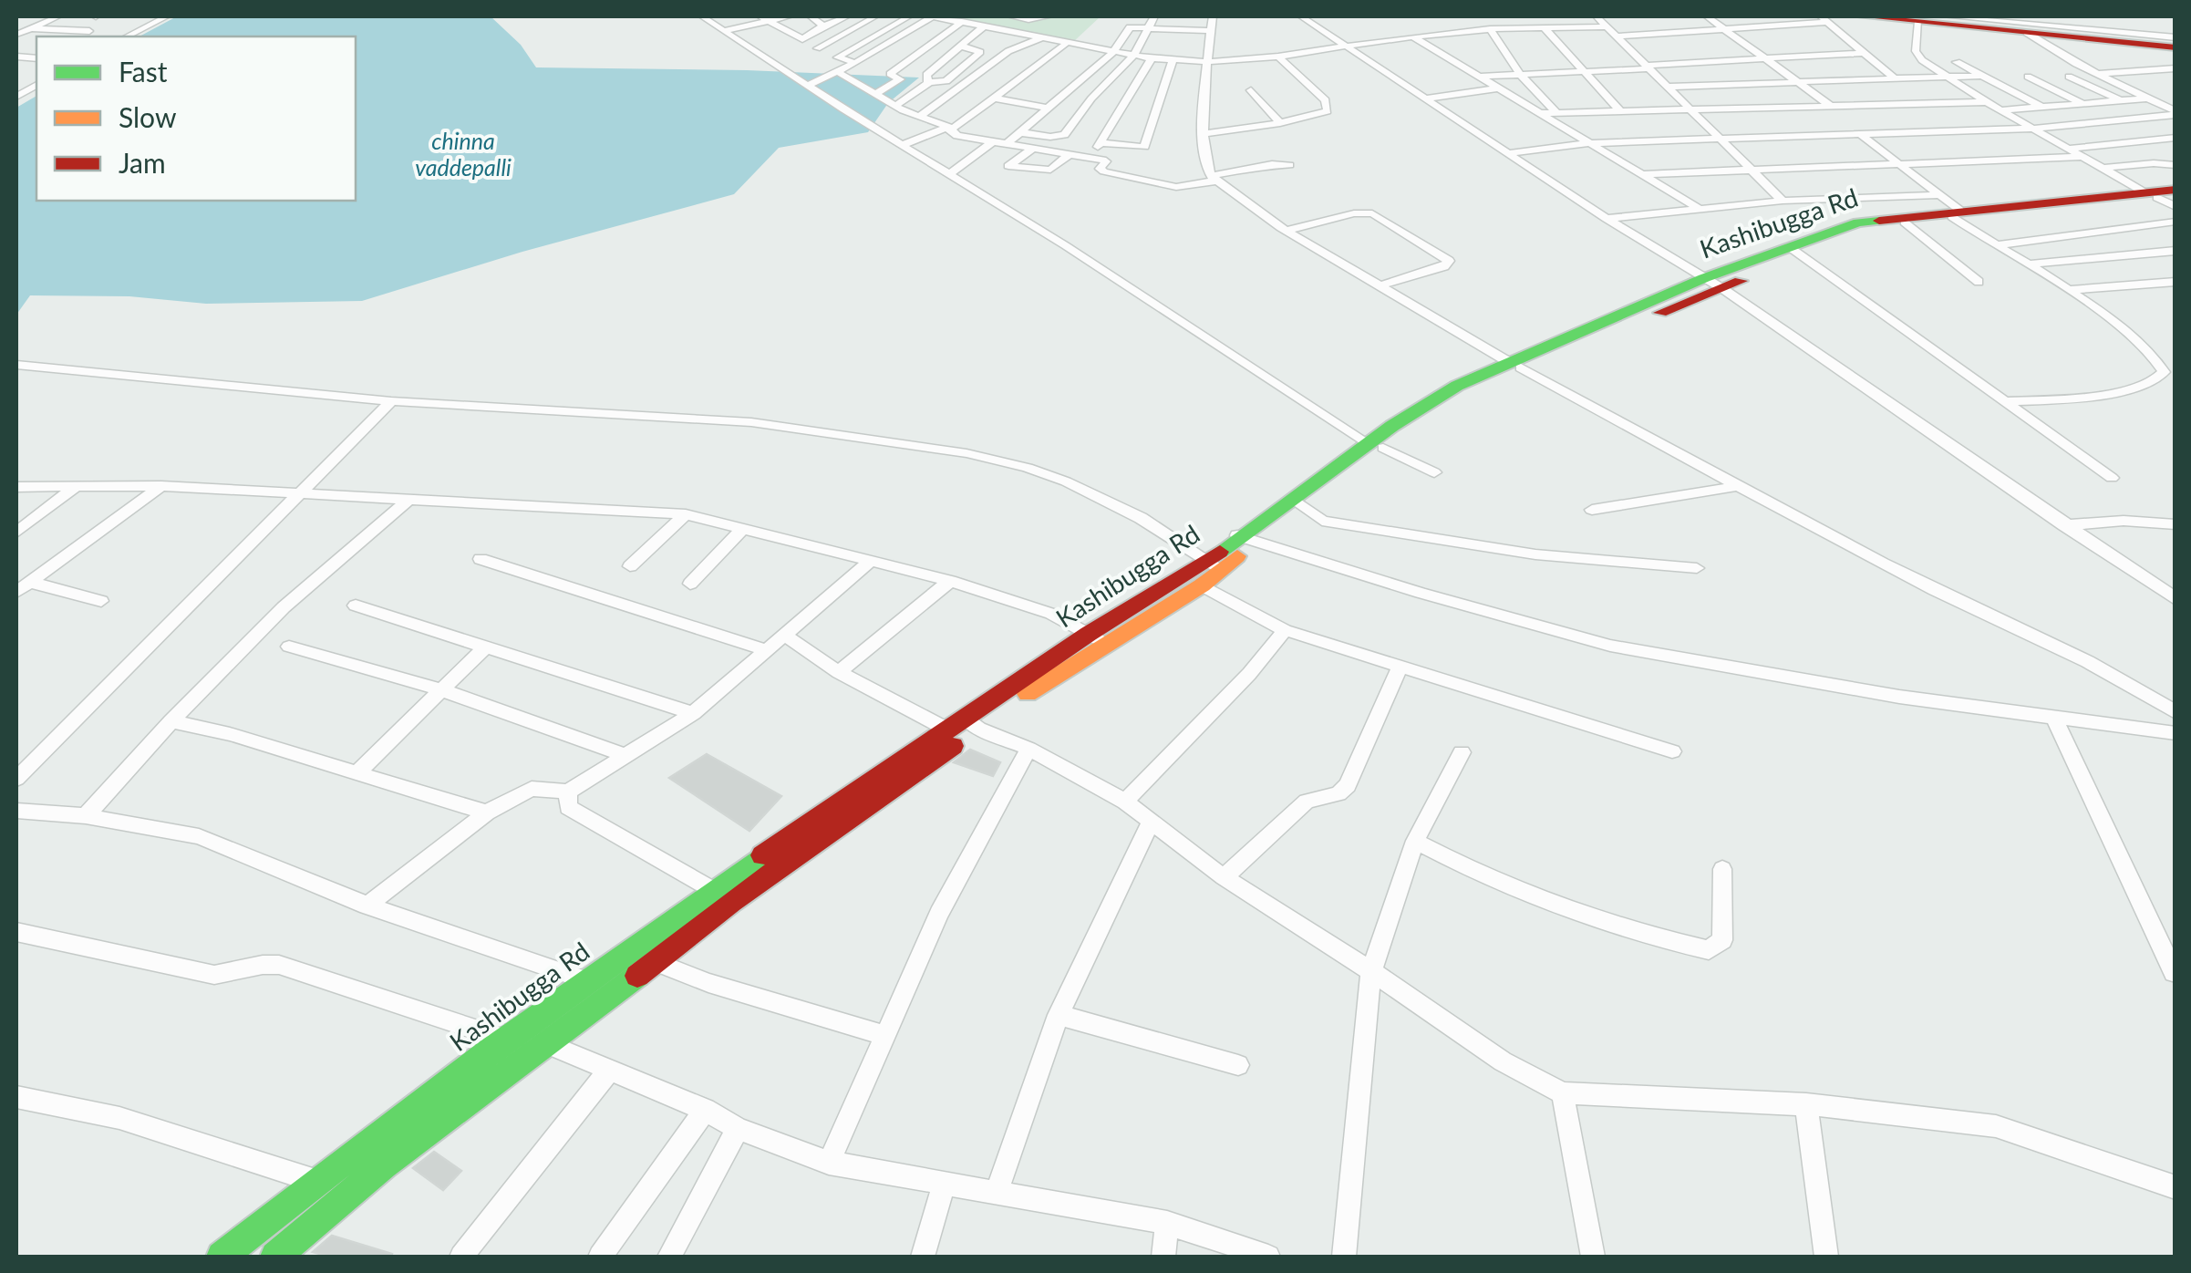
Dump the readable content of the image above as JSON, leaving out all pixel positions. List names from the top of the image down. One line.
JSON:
{"streets":{"main road":["Kashibugga Rd"]},"water":["chinna vaddepalli"],"legend":["Fast","Slow","Jam"]}
